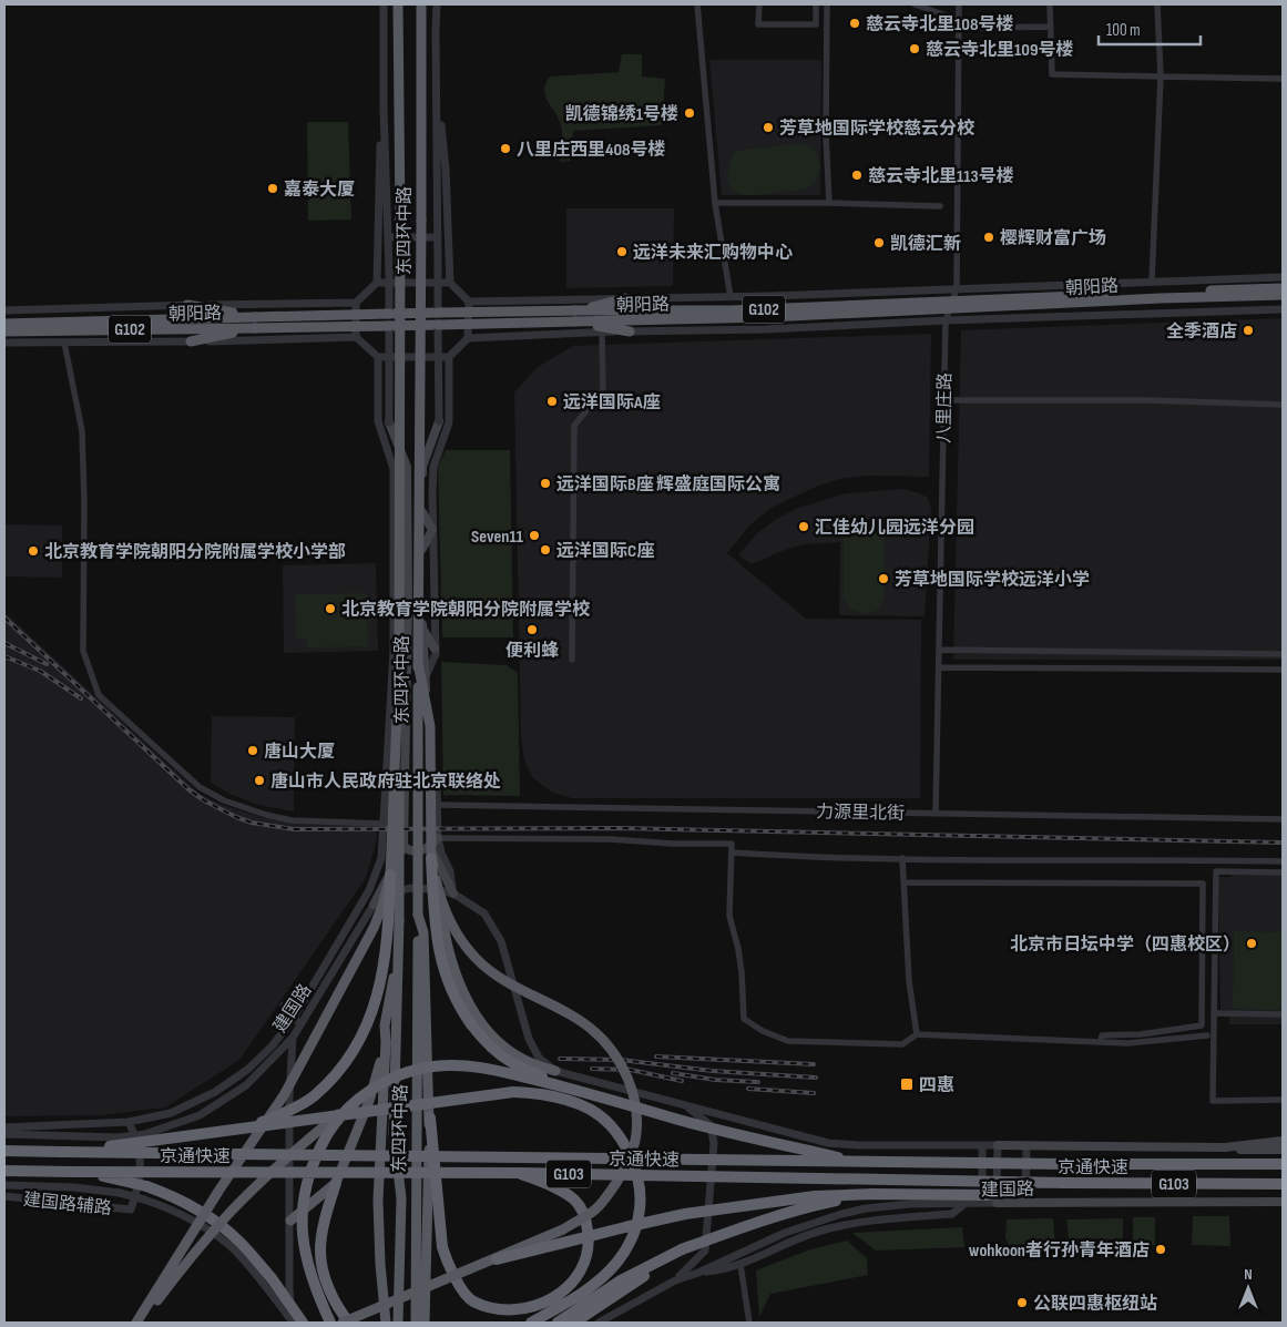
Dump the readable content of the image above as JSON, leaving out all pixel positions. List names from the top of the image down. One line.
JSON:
{"streets":{"highway":["东四环中路","朝阳路","G102","京通快速","G103"],"main road":["建国路"],"street":["八里庄路","力源里北街","建国路辅路"]},"crossings":[["东四环中路","朝阳路"],["东四环中路","力源里北街"],["东四环中路","建国路"],["东四环中路","建国路辅路"],["朝阳路","八里庄路"],["八里庄路","力源里北街"]],"places":{"other":["慈云寺北里108号楼","慈云寺北里109号楼","凯德锦绣1号楼","芳草地国际学校慈云分校","八里庄西里408号楼","慈云寺北里113号楼","嘉泰大厦","樱辉财富广场","凯德汇新","远洋未来汇购物中心","全季酒店","远洋国际A座","远洋国际B座 辉盛庭国际公寓","汇佳幼儿园远洋分园","Seven11","远洋国际C座","北京教育学院朝阳分院附属学校小学部","芳草地国际学校远洋小学","北京教育学院朝阳分院附属学校","便利蜂","唐山大厦","唐山市人民政府驻北京联络处","北京市日坛中学（四惠校区）","wohkoon者行孙青年酒店","公联四惠枢纽站"],"transit":["四惠"]},"scale_bar":"100 m","north":"top"}
